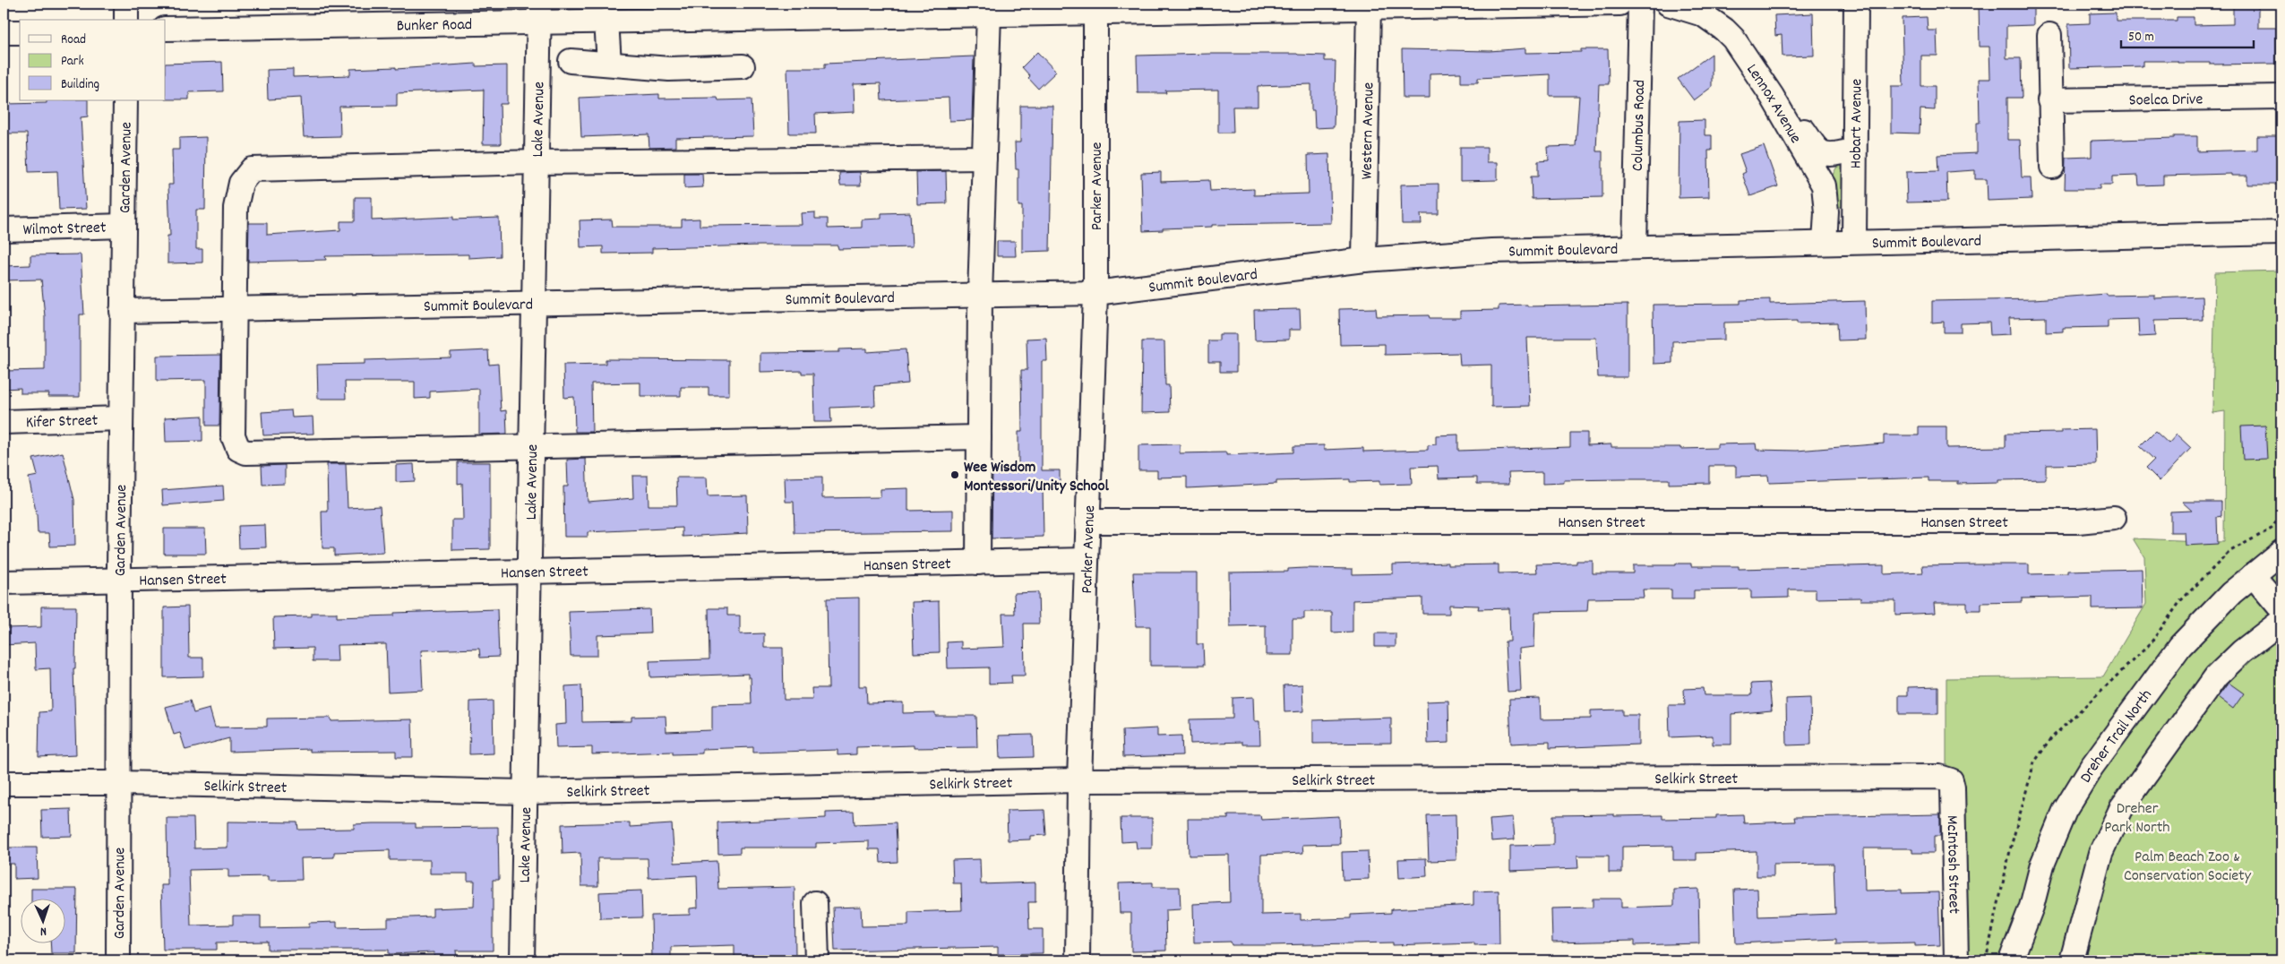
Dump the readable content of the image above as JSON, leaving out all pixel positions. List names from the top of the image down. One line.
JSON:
{"streets":{"street":["Bunker Road","Soelca Drive","Lennox Avenue","Lake Avenue","Hobart Avenue","Columbus Road","Western Avenue","Garden Avenue","Parker Avenue","Wilmot Street","Summit Boulevard","Kifer Street","Hansen Street","Dreher Trail North","Selkirk Street","McIntosh Street"]},"crossings":[["Bunker Road","Lake Avenue"],["Bunker Road","Western Avenue"],["Bunker Road","Parker Avenue"],["Lennox Avenue","Summit Boulevard"],["Lake Avenue","Summit Boulevard"],["Lake Avenue","Hansen Street"],["Lake Avenue","Selkirk Street"],["Hobart Avenue","Summit Boulevard"],["Columbus Road","Summit Boulevard"],["Western Avenue","Summit Boulevard"],["Garden Avenue","Wilmot Street"],["Garden Avenue","Summit Boulevard"],["Garden Avenue","Kifer Street"],["Garden Avenue","Hansen Street"],["Garden Avenue","Selkirk Street"],["Parker Avenue","Summit Boulevard"],["Parker Avenue","Hansen Street"],["Parker Avenue","Selkirk Street"],["Selkirk Street","McIntosh Street"]],"parks":["Dreher Park North","Palm Beach Zoo & Conservation Society"],"places":["Wee Wisdom Montessori/Unity School"],"legend":["Road","Park","Building"],"scale_bar":"50 m","north":"bottom"}
